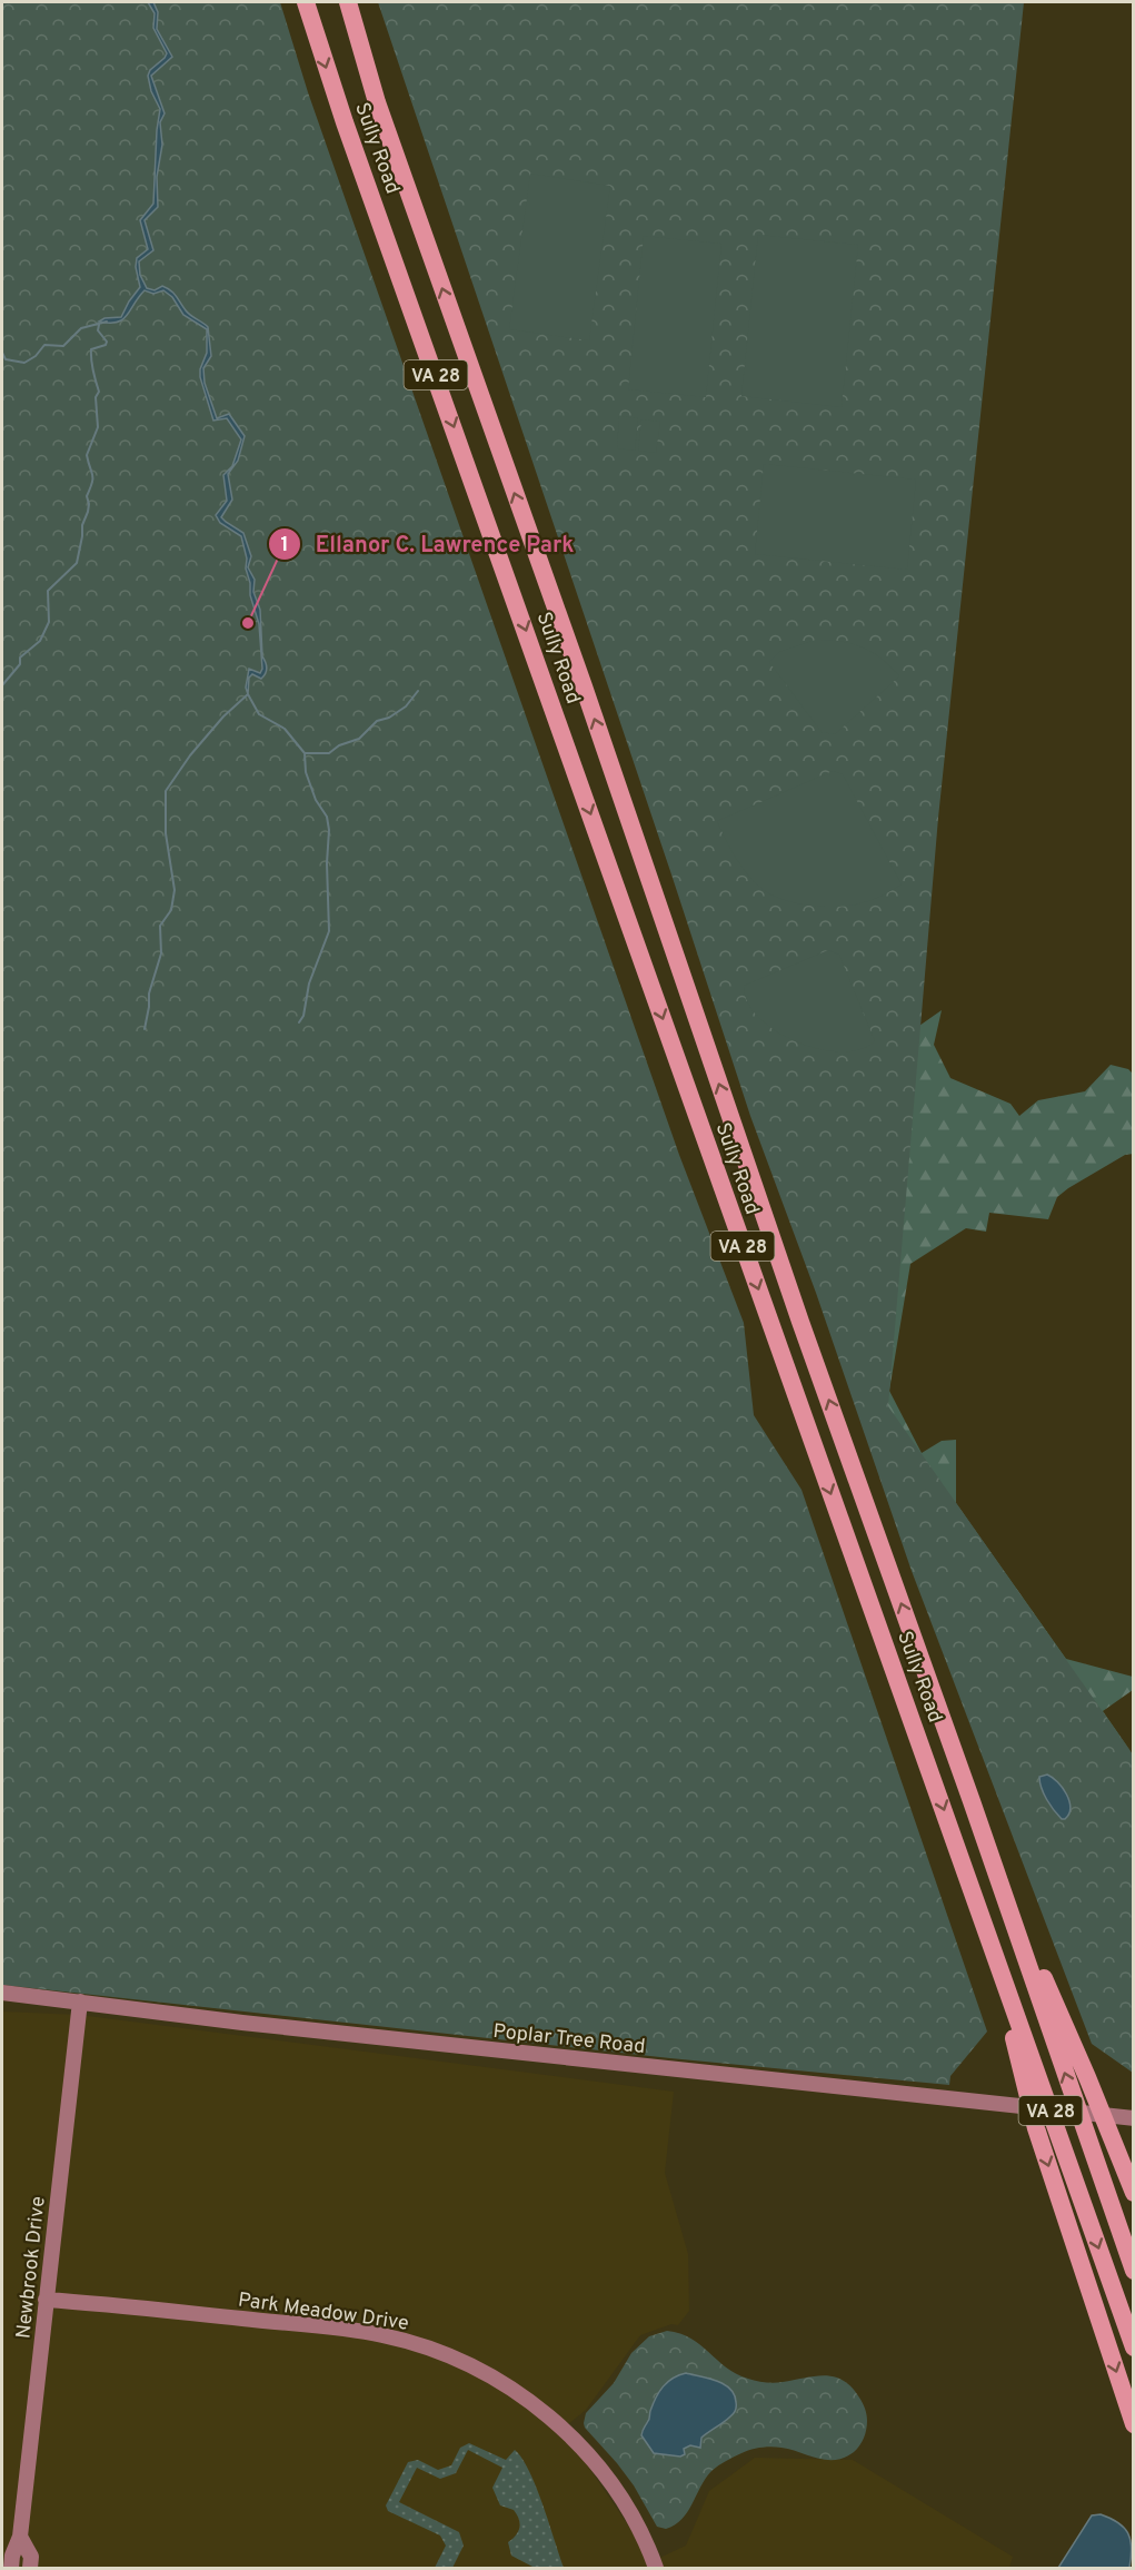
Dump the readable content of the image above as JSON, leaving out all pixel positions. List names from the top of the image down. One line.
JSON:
{"streets":{"highway":["Sully Road","VA 28"],"street":["Poplar Tree Road","Newbrook Drive","Park Meadow Drive"]},"crossings":[["Poplar Tree Road","Newbrook Drive"],["Newbrook Drive","Park Meadow Drive"]],"places":["Ellanor C. Lawrence Park"]}
